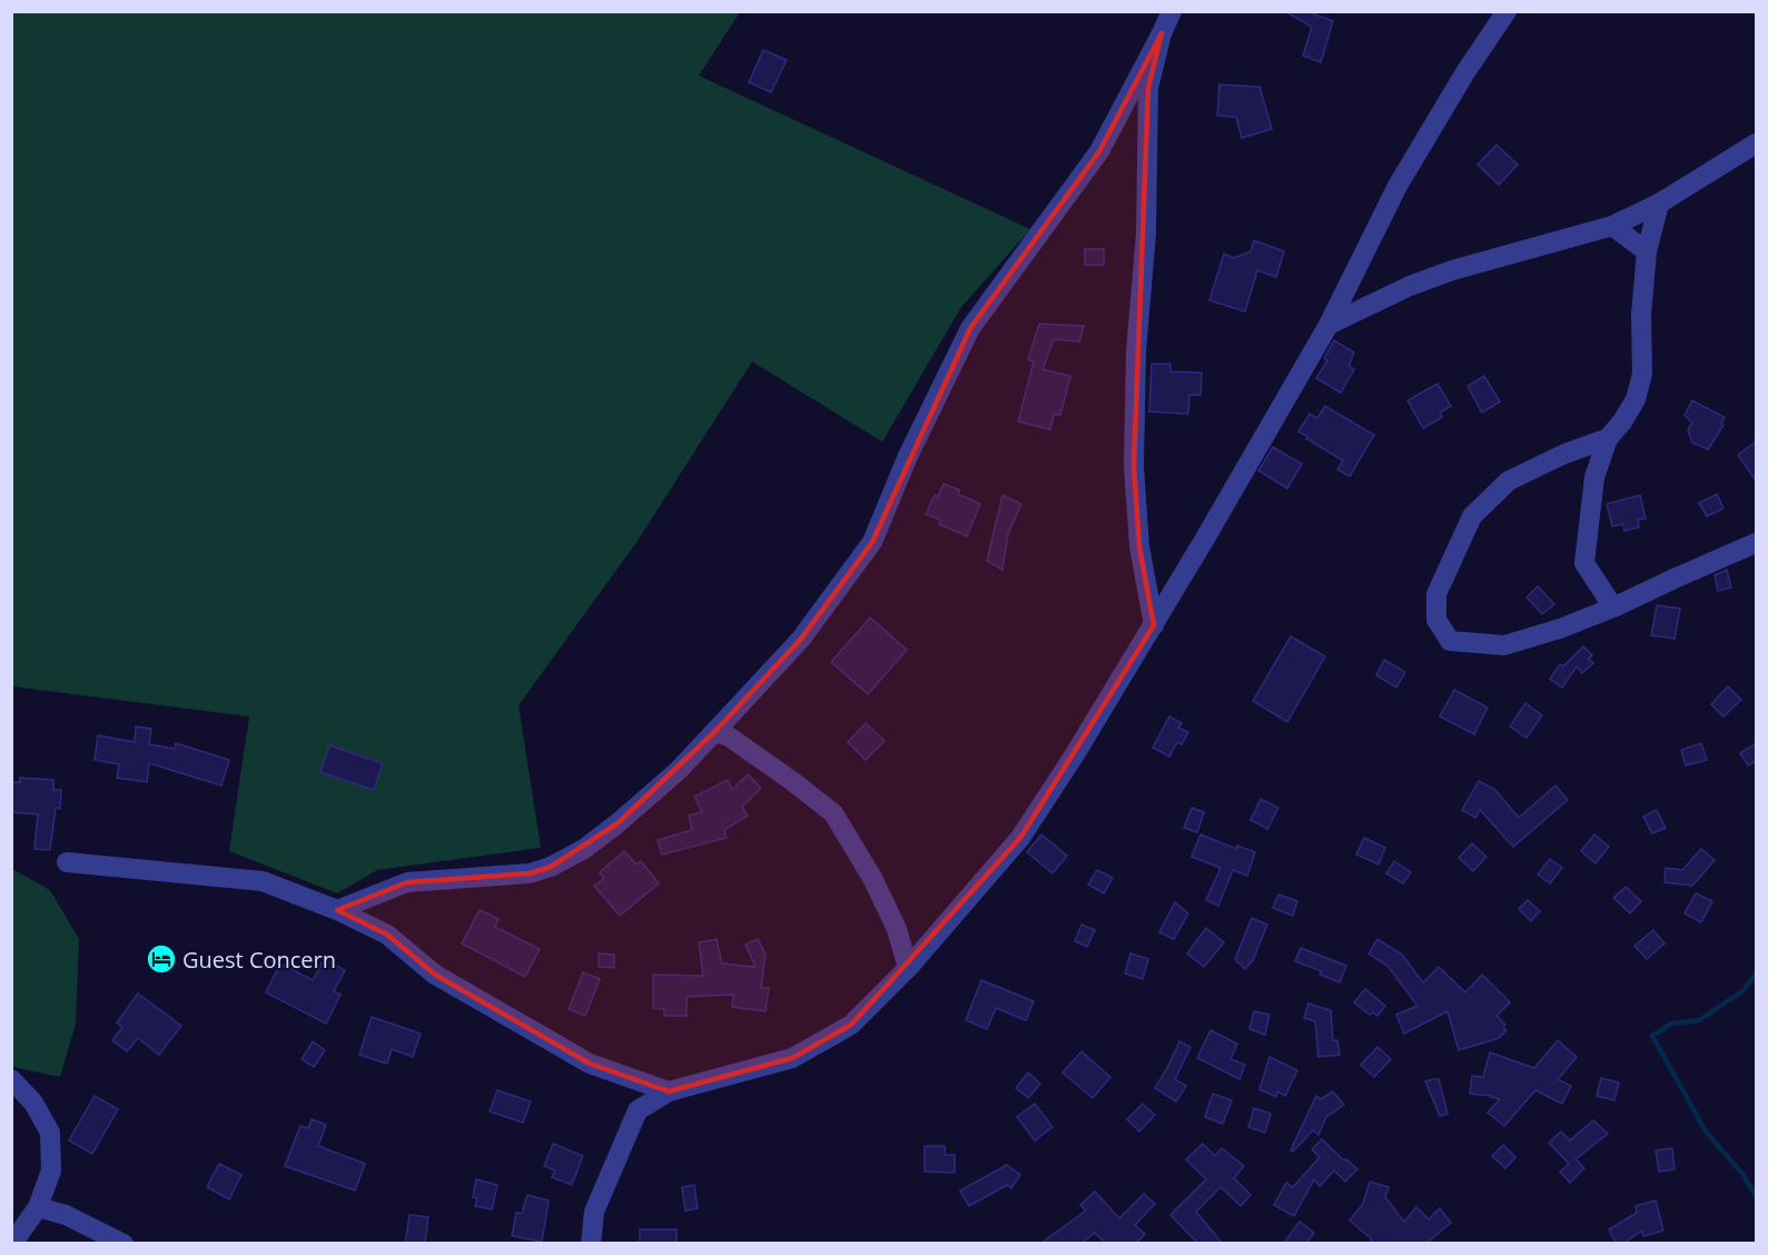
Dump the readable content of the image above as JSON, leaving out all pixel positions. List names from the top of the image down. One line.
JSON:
{"places":{"hotel":["Guest Concern"]}}
